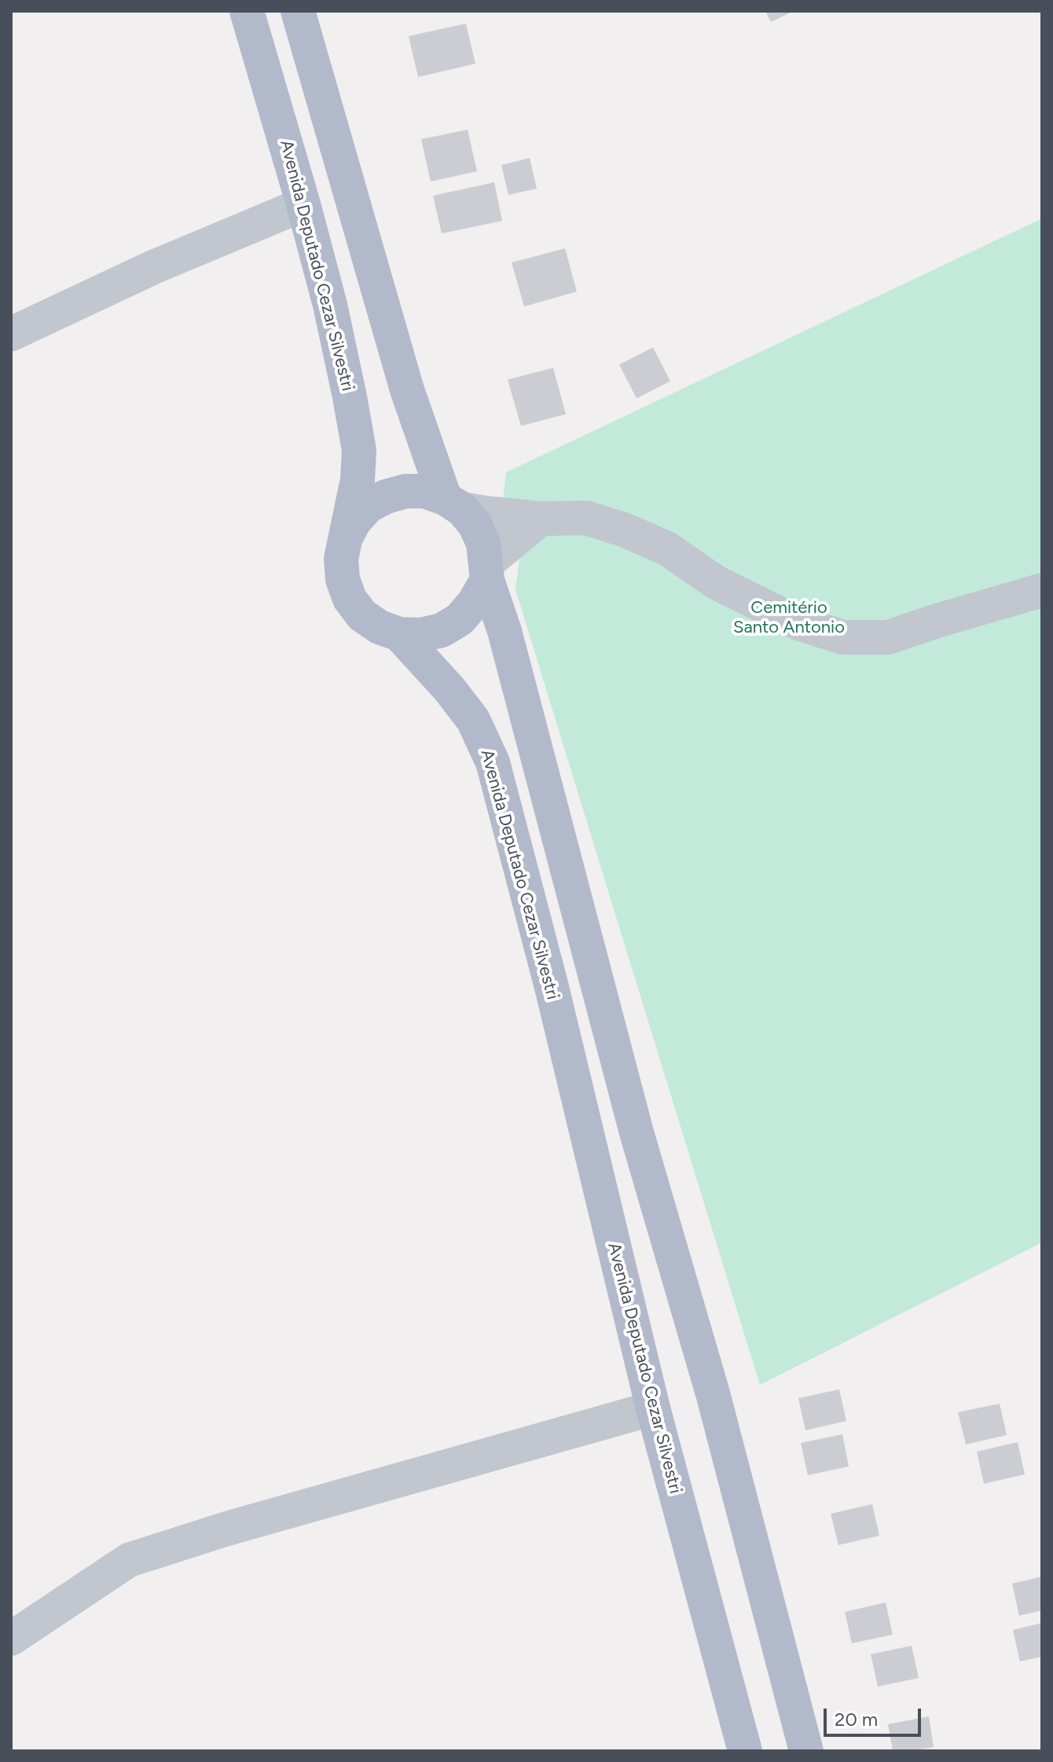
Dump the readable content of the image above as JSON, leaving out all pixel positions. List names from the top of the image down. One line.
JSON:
{"streets":{"main road":["Avenida Deputado Cezar Silvestri"]},"parks":["Cemitério Santo Antonio"],"scale_bar":"20 m"}
